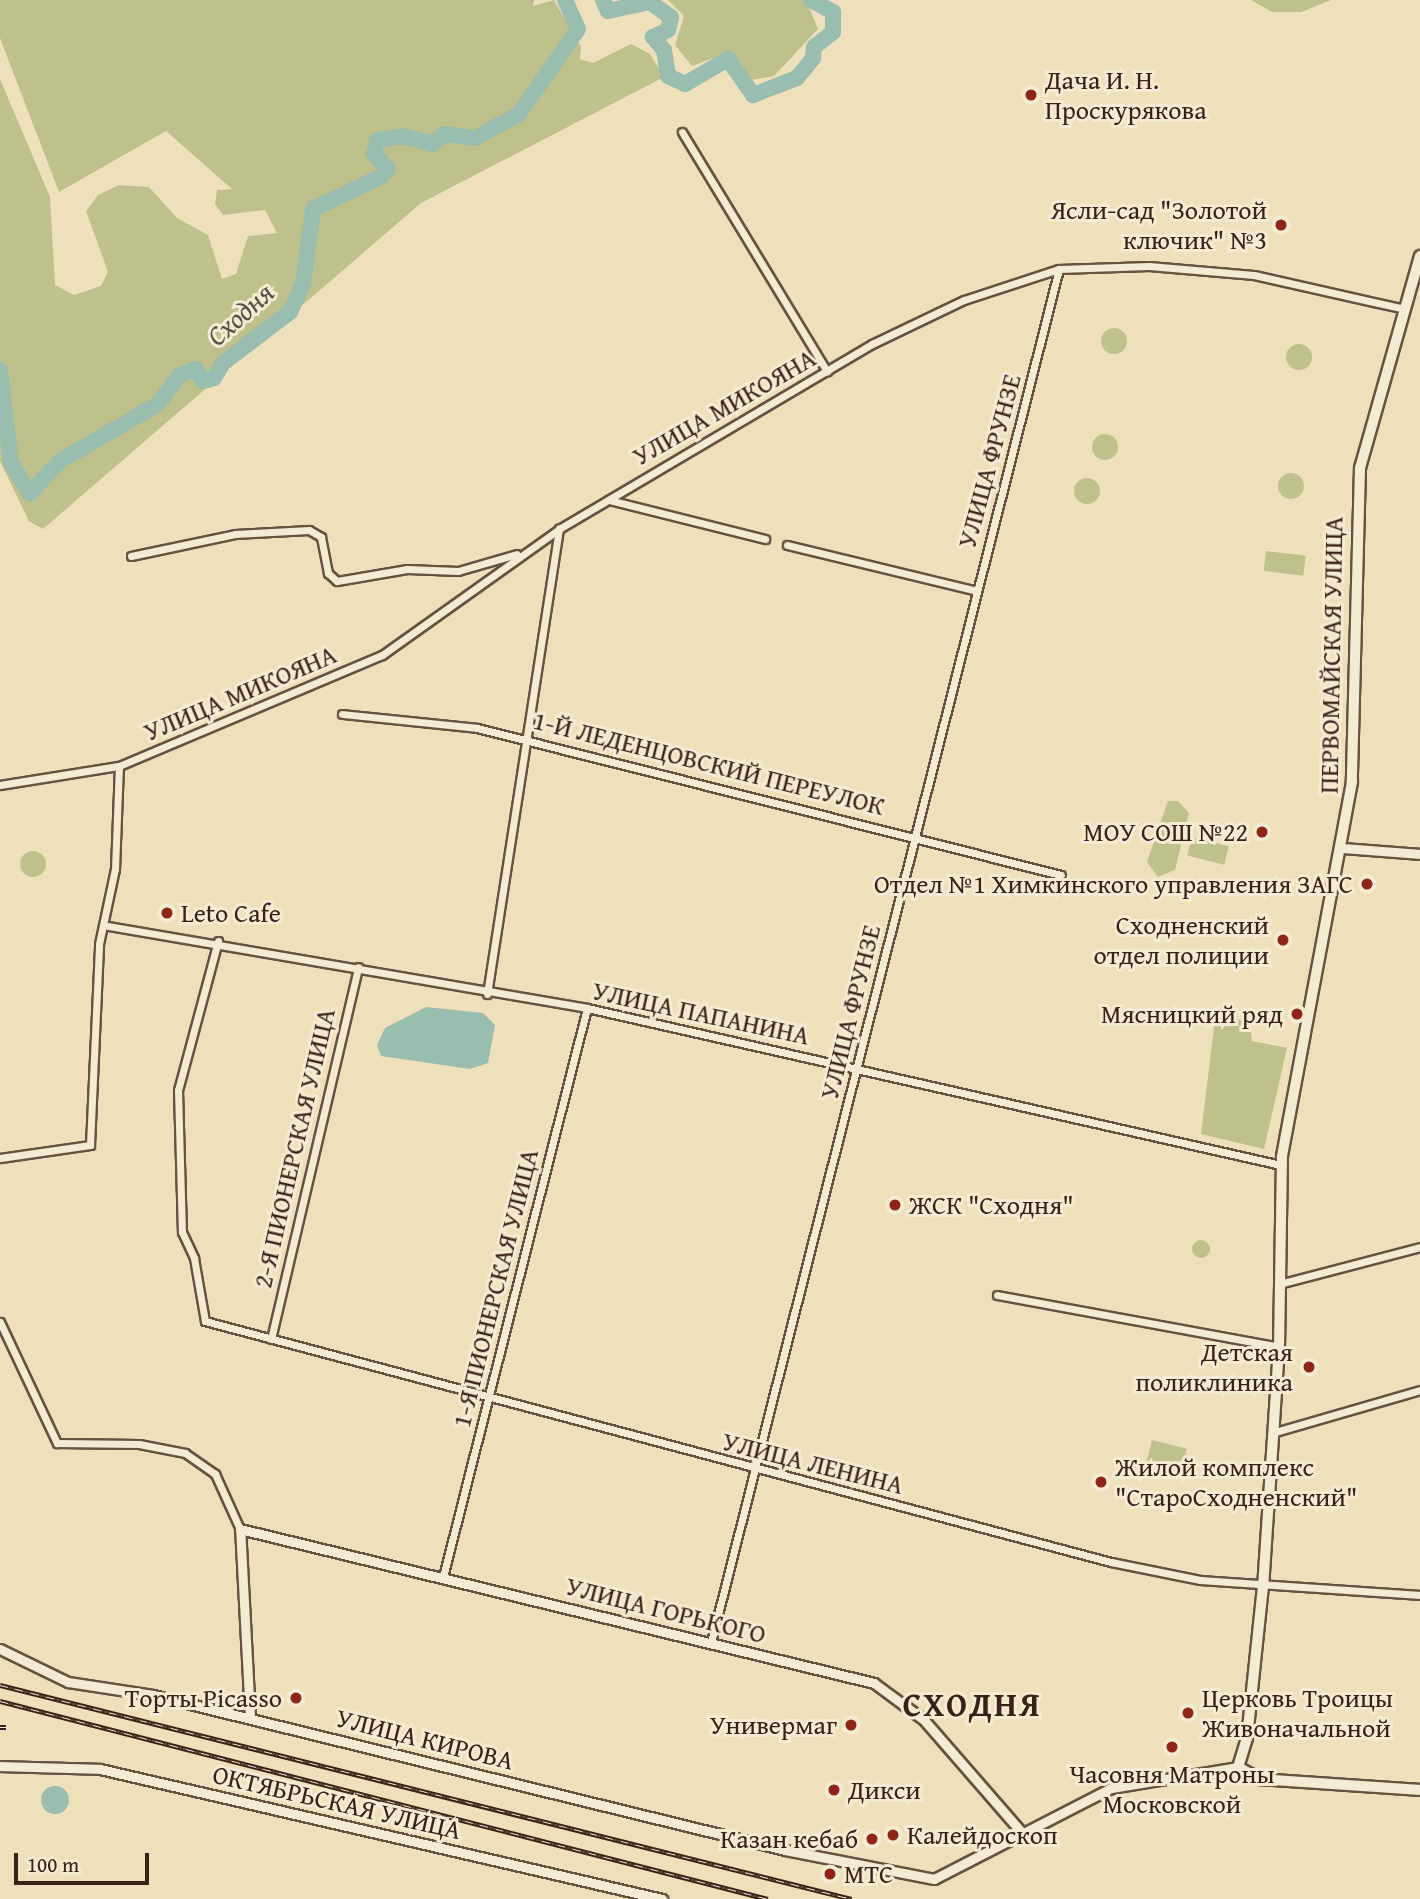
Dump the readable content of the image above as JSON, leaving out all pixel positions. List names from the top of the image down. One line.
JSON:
{"streets":{"main road":["ПЕРВОМАЙСКАЯ УЛИЦА"],"street":["УЛИЦА МИКОЯНА","УЛИЦА ФРУНЗЕ","1-Й ЛЕДЕНЦОВСКИЙ ПЕРЕУЛОК","УЛИЦА ПАПАНИНА","2-Я ПИОНЕРСКАЯ УЛИЦА","1-Я ПИОНЕРСКАЯ УЛИЦА","УЛИЦА ЛЕНИНА","УЛИЦА ГОРЬКОГО","УЛИЦА КИРОВА","ОКТЯБРЬСКАЯ УЛИЦА"]},"crossings":[["УЛИЦА МИКОЯНА","УЛИЦА ФРУНЗЕ"],["УЛИЦА МИКОЯНА","ПЕРВОМАЙСКАЯ УЛИЦА"],["УЛИЦА МИКОЯНА","УЛИЦА ПАПАНИНА"],["УЛИЦА ФРУНЗЕ","1-Й ЛЕДЕНЦОВСКИЙ ПЕРЕУЛОК"],["УЛИЦА ФРУНЗЕ","УЛИЦА ПАПАНИНА"],["УЛИЦА ФРУНЗЕ","УЛИЦА ЛЕНИНА"],["УЛИЦА ФРУНЗЕ","УЛИЦА ГОРЬКОГО"],["ПЕРВОМАЙСКАЯ УЛИЦА","УЛИЦА ПАПАНИНА"],["ПЕРВОМАЙСКАЯ УЛИЦА","УЛИЦА ЛЕНИНА"],["ПЕРВОМАЙСКАЯ УЛИЦА","УЛИЦА КИРОВА"],["УЛИЦА ПАПАНИНА","2-Я ПИОНЕРСКАЯ УЛИЦА"],["УЛИЦА ПАПАНИНА","1-Я ПИОНЕРСКАЯ УЛИЦА"],["УЛИЦА ПАПАНИНА","УЛИЦА ЛЕНИНА"],["2-Я ПИОНЕРСКАЯ УЛИЦА","УЛИЦА ЛЕНИНА"],["1-Я ПИОНЕРСКАЯ УЛИЦА","УЛИЦА ЛЕНИНА"],["1-Я ПИОНЕРСКАЯ УЛИЦА","УЛИЦА ГОРЬКОГО"],["УЛИЦА ГОРЬКОГО","УЛИЦА КИРОВА"]],"districts":["СХОДНЯ"],"water":["Сходня"],"places":["Дача И. Н. Проскурякова","Ясли-сад \"Золотой ключик\" №3","МОУ СОШ №22","Отдел №1 Химкинского управления ЗАГС","Leto Cafe","Сходненский отдел полиции","Мясницкий ряд","ЖСК \"Сходня\"","Детская поликлиника","Жилой комплекс \"СтароСходненский\"","Торты Picasso","Церковь Троицы Живоначальной","Универмаг","Часовня Матроны Московской","Дикси","Калейдоскоп","Казан кебаб","МТС"],"scale_bar":"100 m"}
